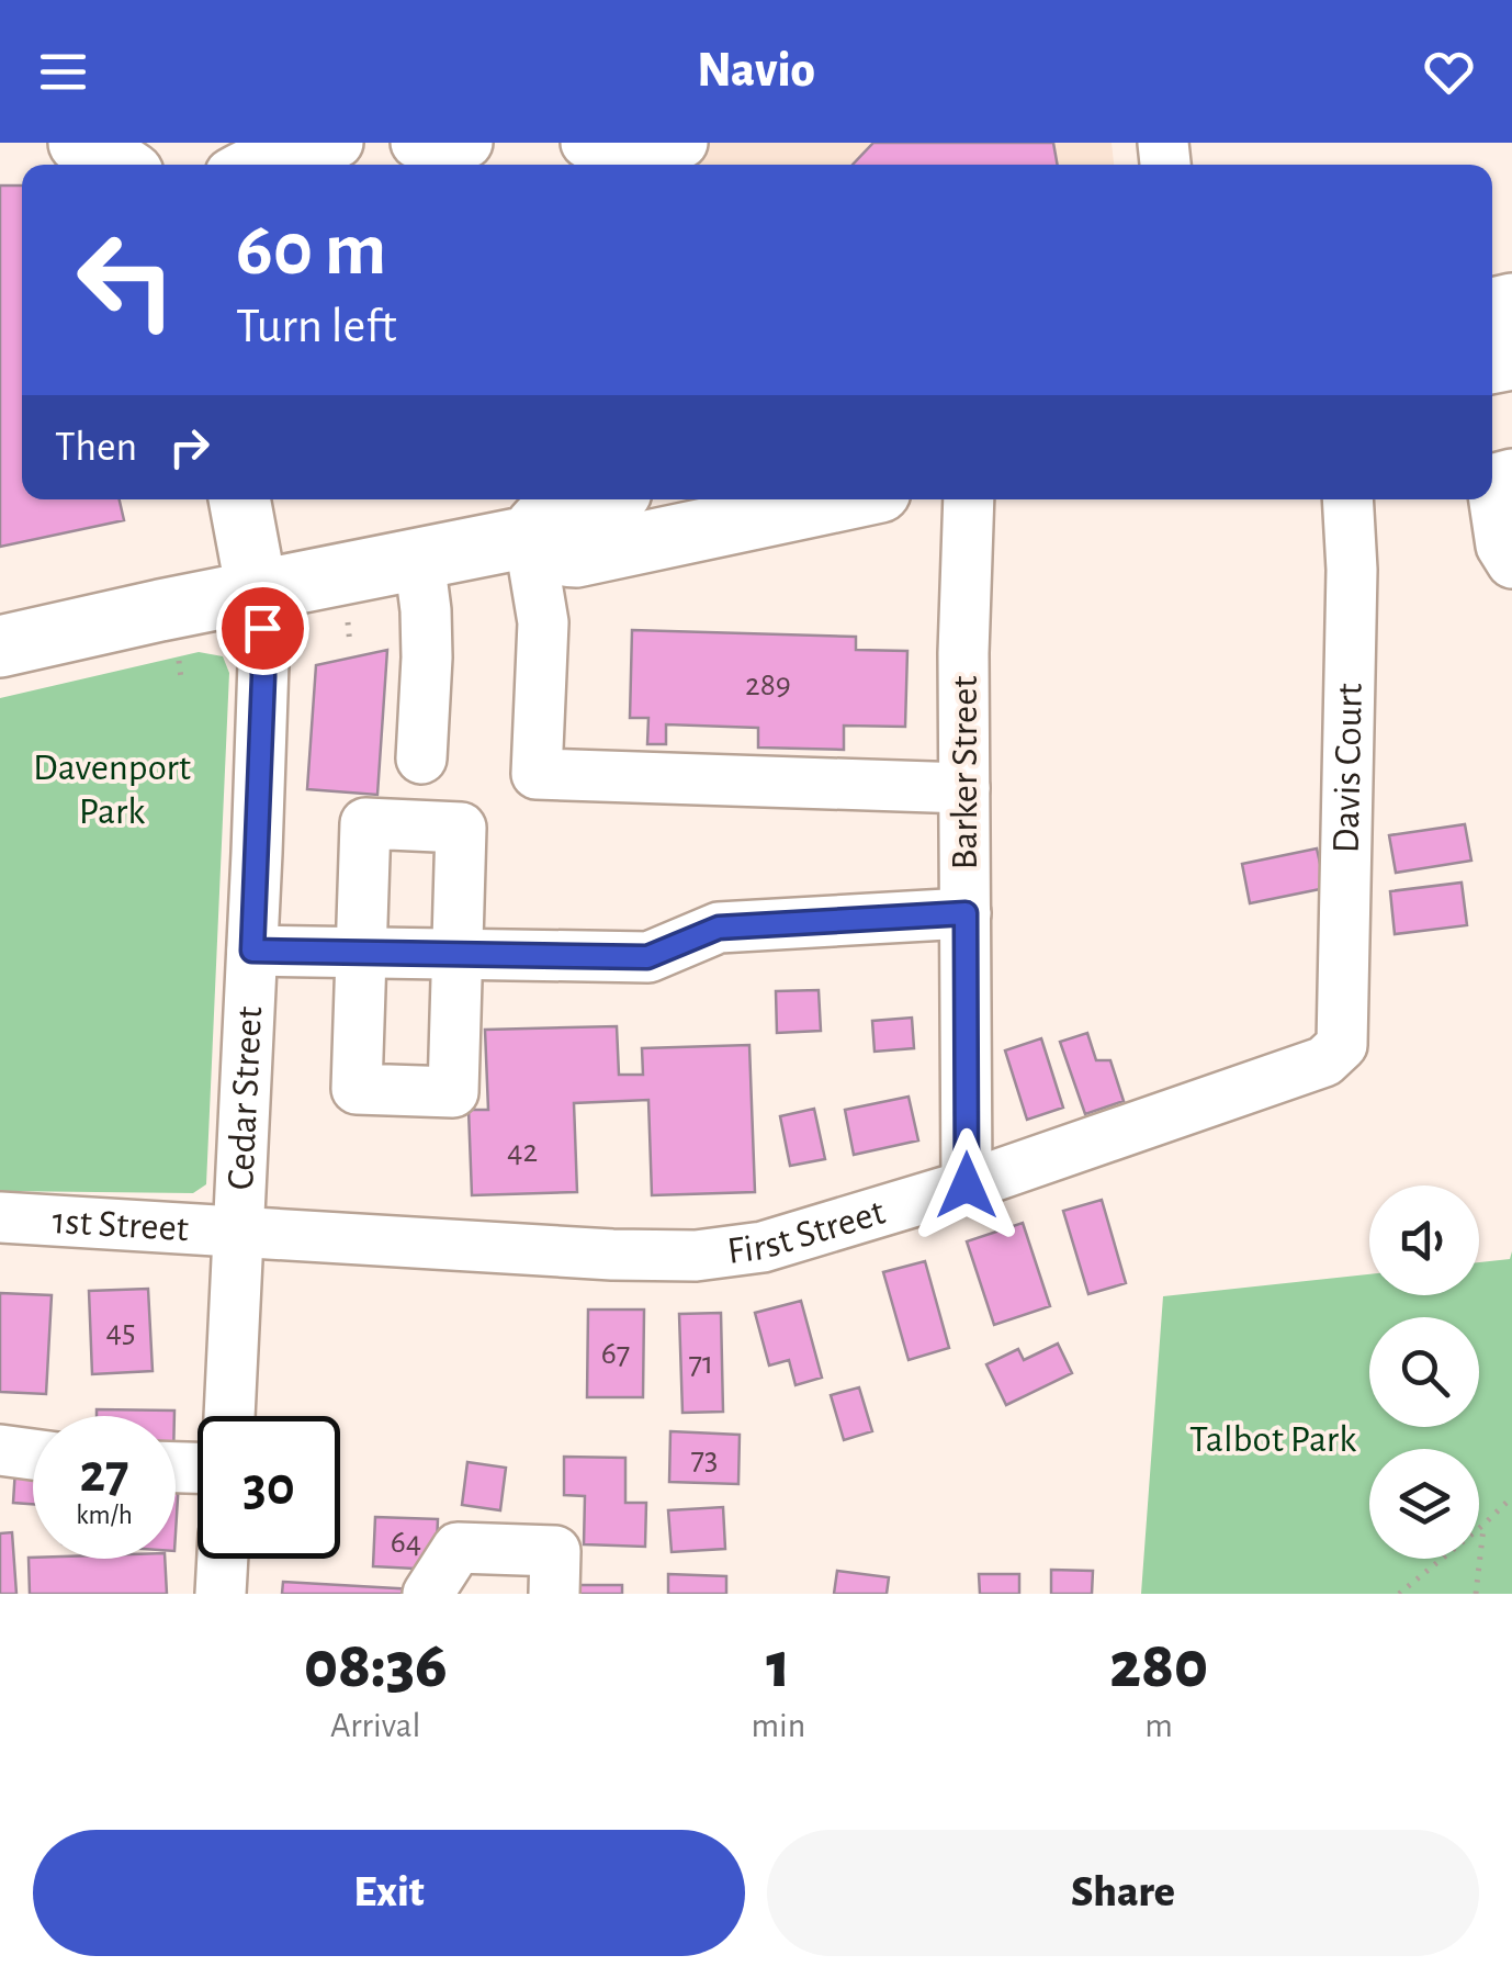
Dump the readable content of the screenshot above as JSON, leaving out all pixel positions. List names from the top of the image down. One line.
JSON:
{"streets":{"main road":["Cedar Street"],"street":["Davis Court","Barker Street","1st Street","First Street"]},"crossings":[["Davis Court","First Street"],["Barker Street","First Street"],["Cedar Street","1st Street"],["Cedar Street","First Street"],["1st Street","First Street"]],"parks":["Davenport Park","Talbot Park"],"house_numbers":["289","42","45","67","71","73","64"],"page":{"header":"Navio","turn":["60 m","Turn left"],"then":"Then","speed":"27 km/h","limit":"30","eta":["08:36","Arrival","1","min","280","m"],"buttons":["Exit","Share"]}}
